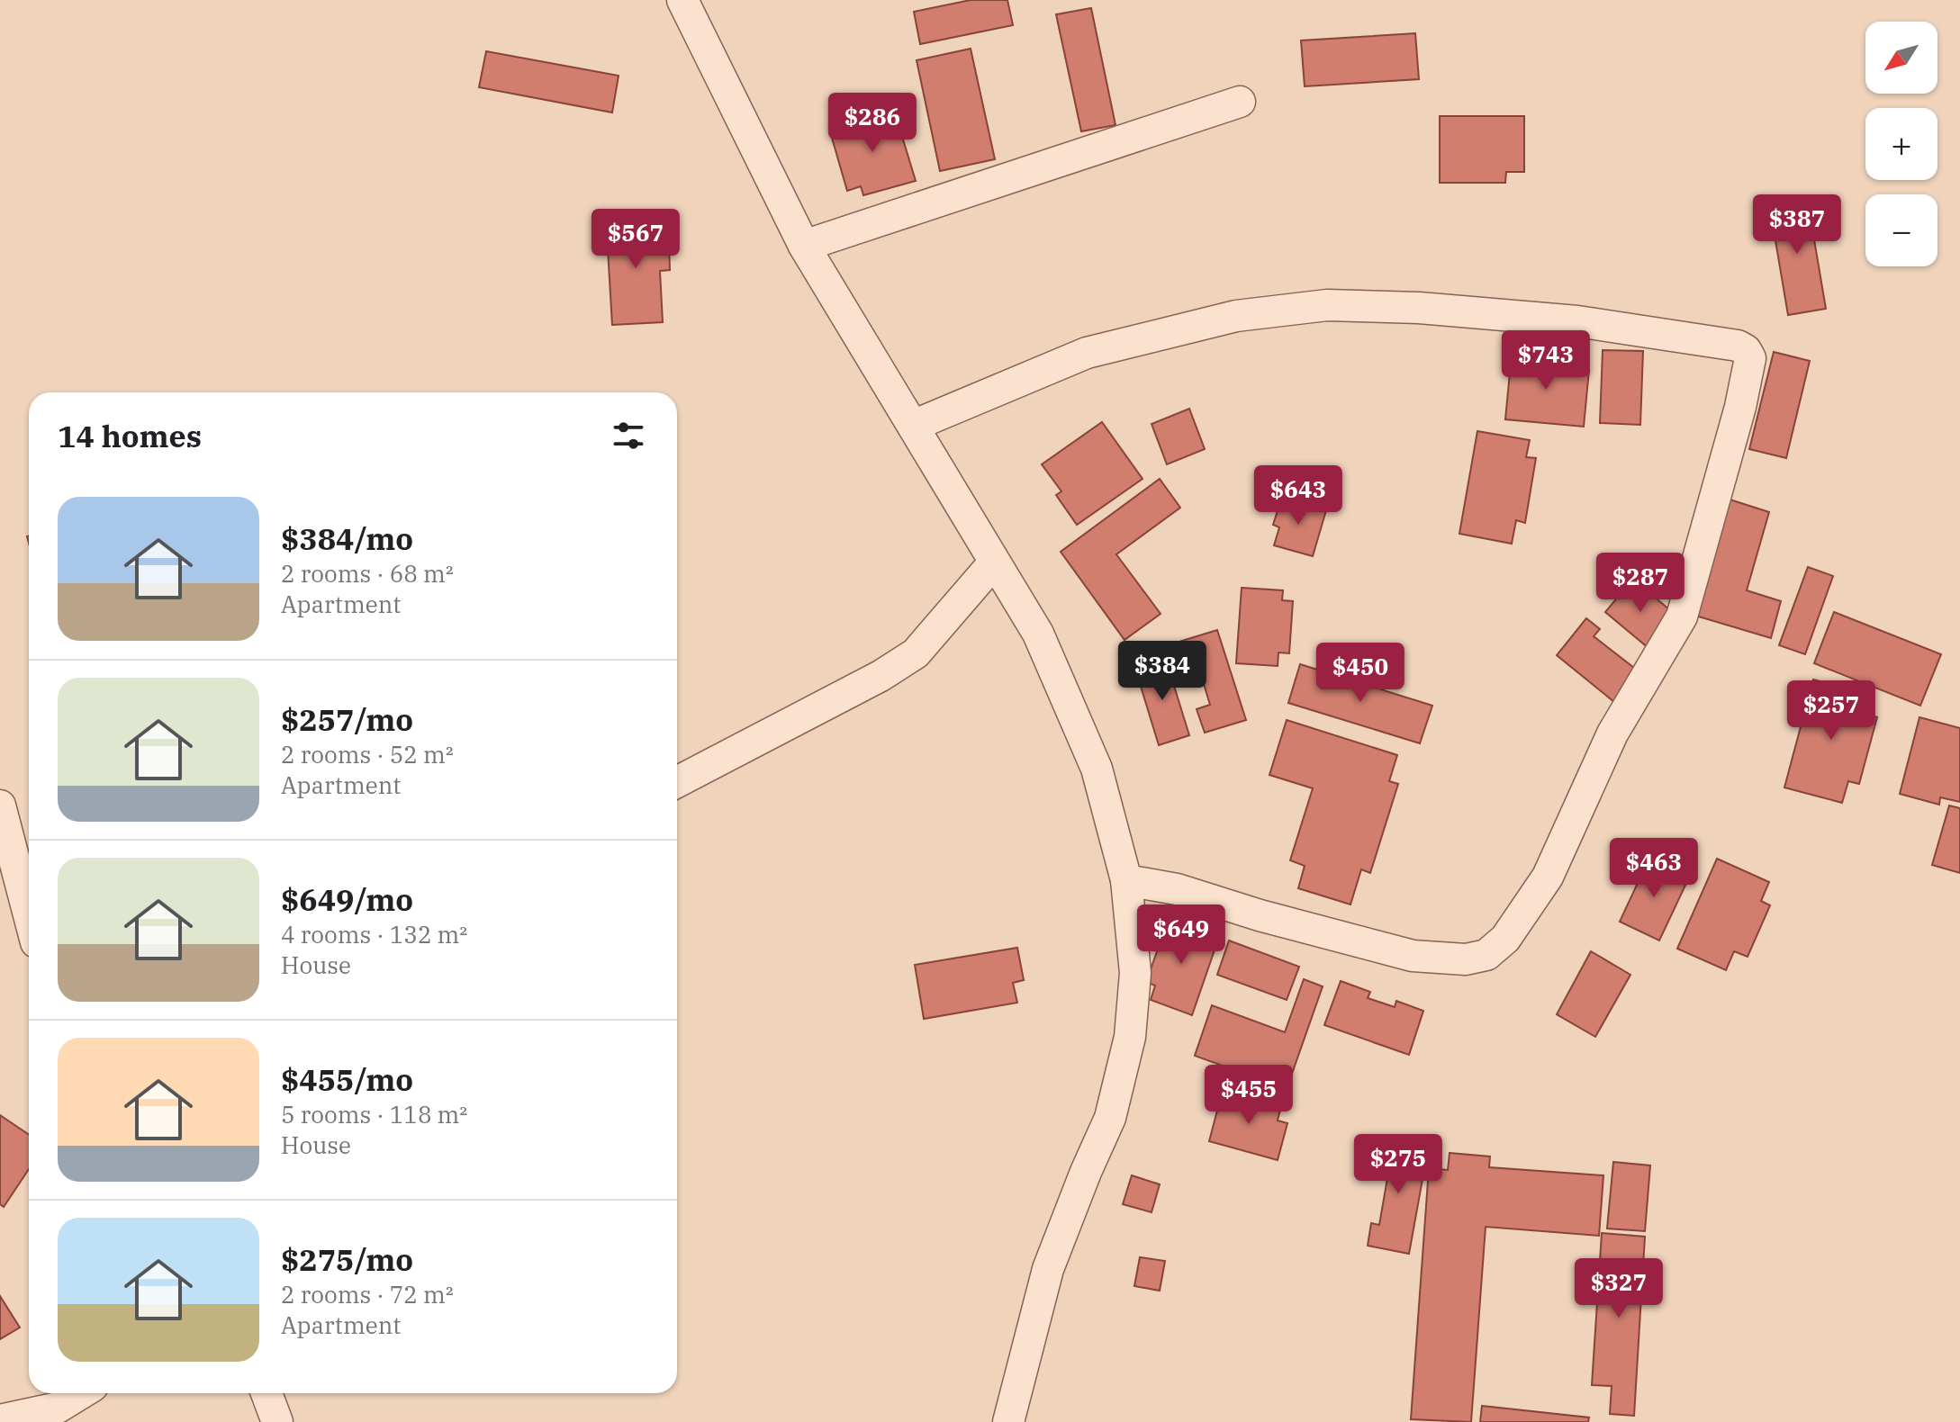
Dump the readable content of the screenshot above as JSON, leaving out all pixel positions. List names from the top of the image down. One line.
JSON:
{"north":"bottom left","page":{"map_buttons":["+","−"],"price":["$286","$387","$567","$743","$643","$287","$384","$450","$257","$463","$649","$455","$275","$327"],"heading":"14 homes","list":[{"name":"$384/mo","note":"2 rooms · 68 m² · Apartment"},{"name":"$257/mo","note":"2 rooms · 52 m² · Apartment"},{"name":"$649/mo","note":"4 rooms · 132 m² · House"},{"name":"$455/mo","note":"5 rooms · 118 m² · House"},{"name":"$275/mo","note":"2 rooms · 72 m² · Apartment"}]}}
